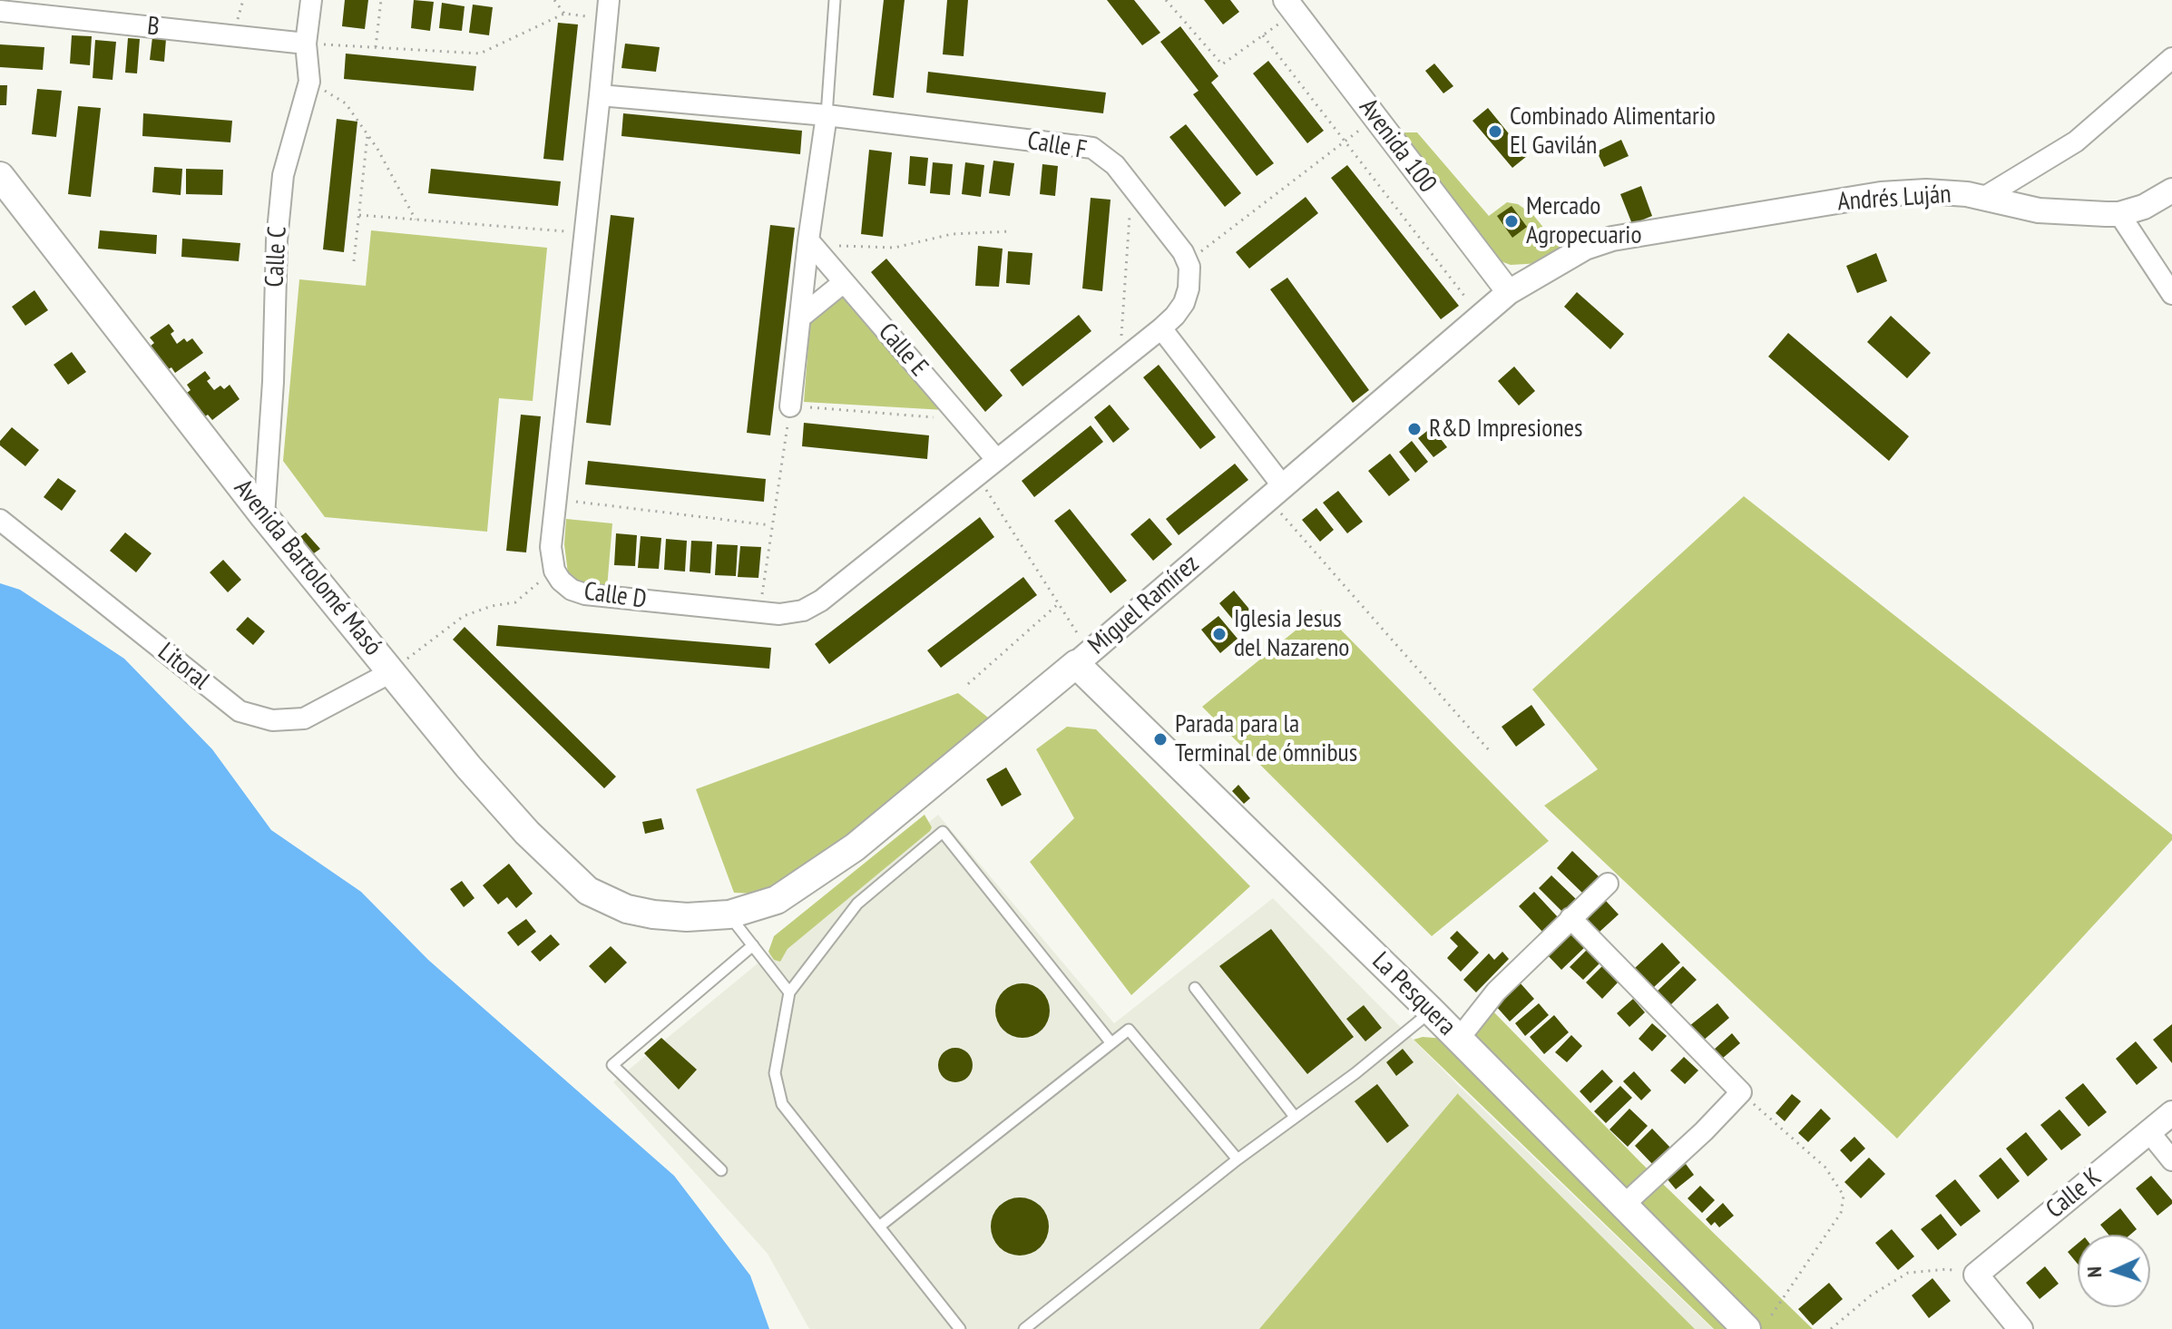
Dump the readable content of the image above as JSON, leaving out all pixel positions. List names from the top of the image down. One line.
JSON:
{"streets":{"main road":["Avenida Bartolomé Masó","Miguel Ramírez","La Pesquera"],"street":["B","Calle F","Avenida 100","Andrés Luján","Calle C","Calle E","Calle D","Litoral","Calle K"]},"crossings":[["B","Calle C"],["Calle F","Calle D"],["Avenida 100","Miguel Ramírez"],["Andrés Luján","Miguel Ramírez"],["Calle C","Avenida Bartolomé Masó"],["Calle E","Calle D"],["Avenida Bartolomé Masó","Miguel Ramírez"],["Avenida Bartolomé Masó","Litoral"],["Miguel Ramírez","La Pesquera"]],"places":["Combinado Alimentario El Gavilán","Mercado Agropecuario","R&D Impresiones","Iglesia Jesus del Nazareno","Parada para la Terminal de ómnibus"],"north":"left"}
